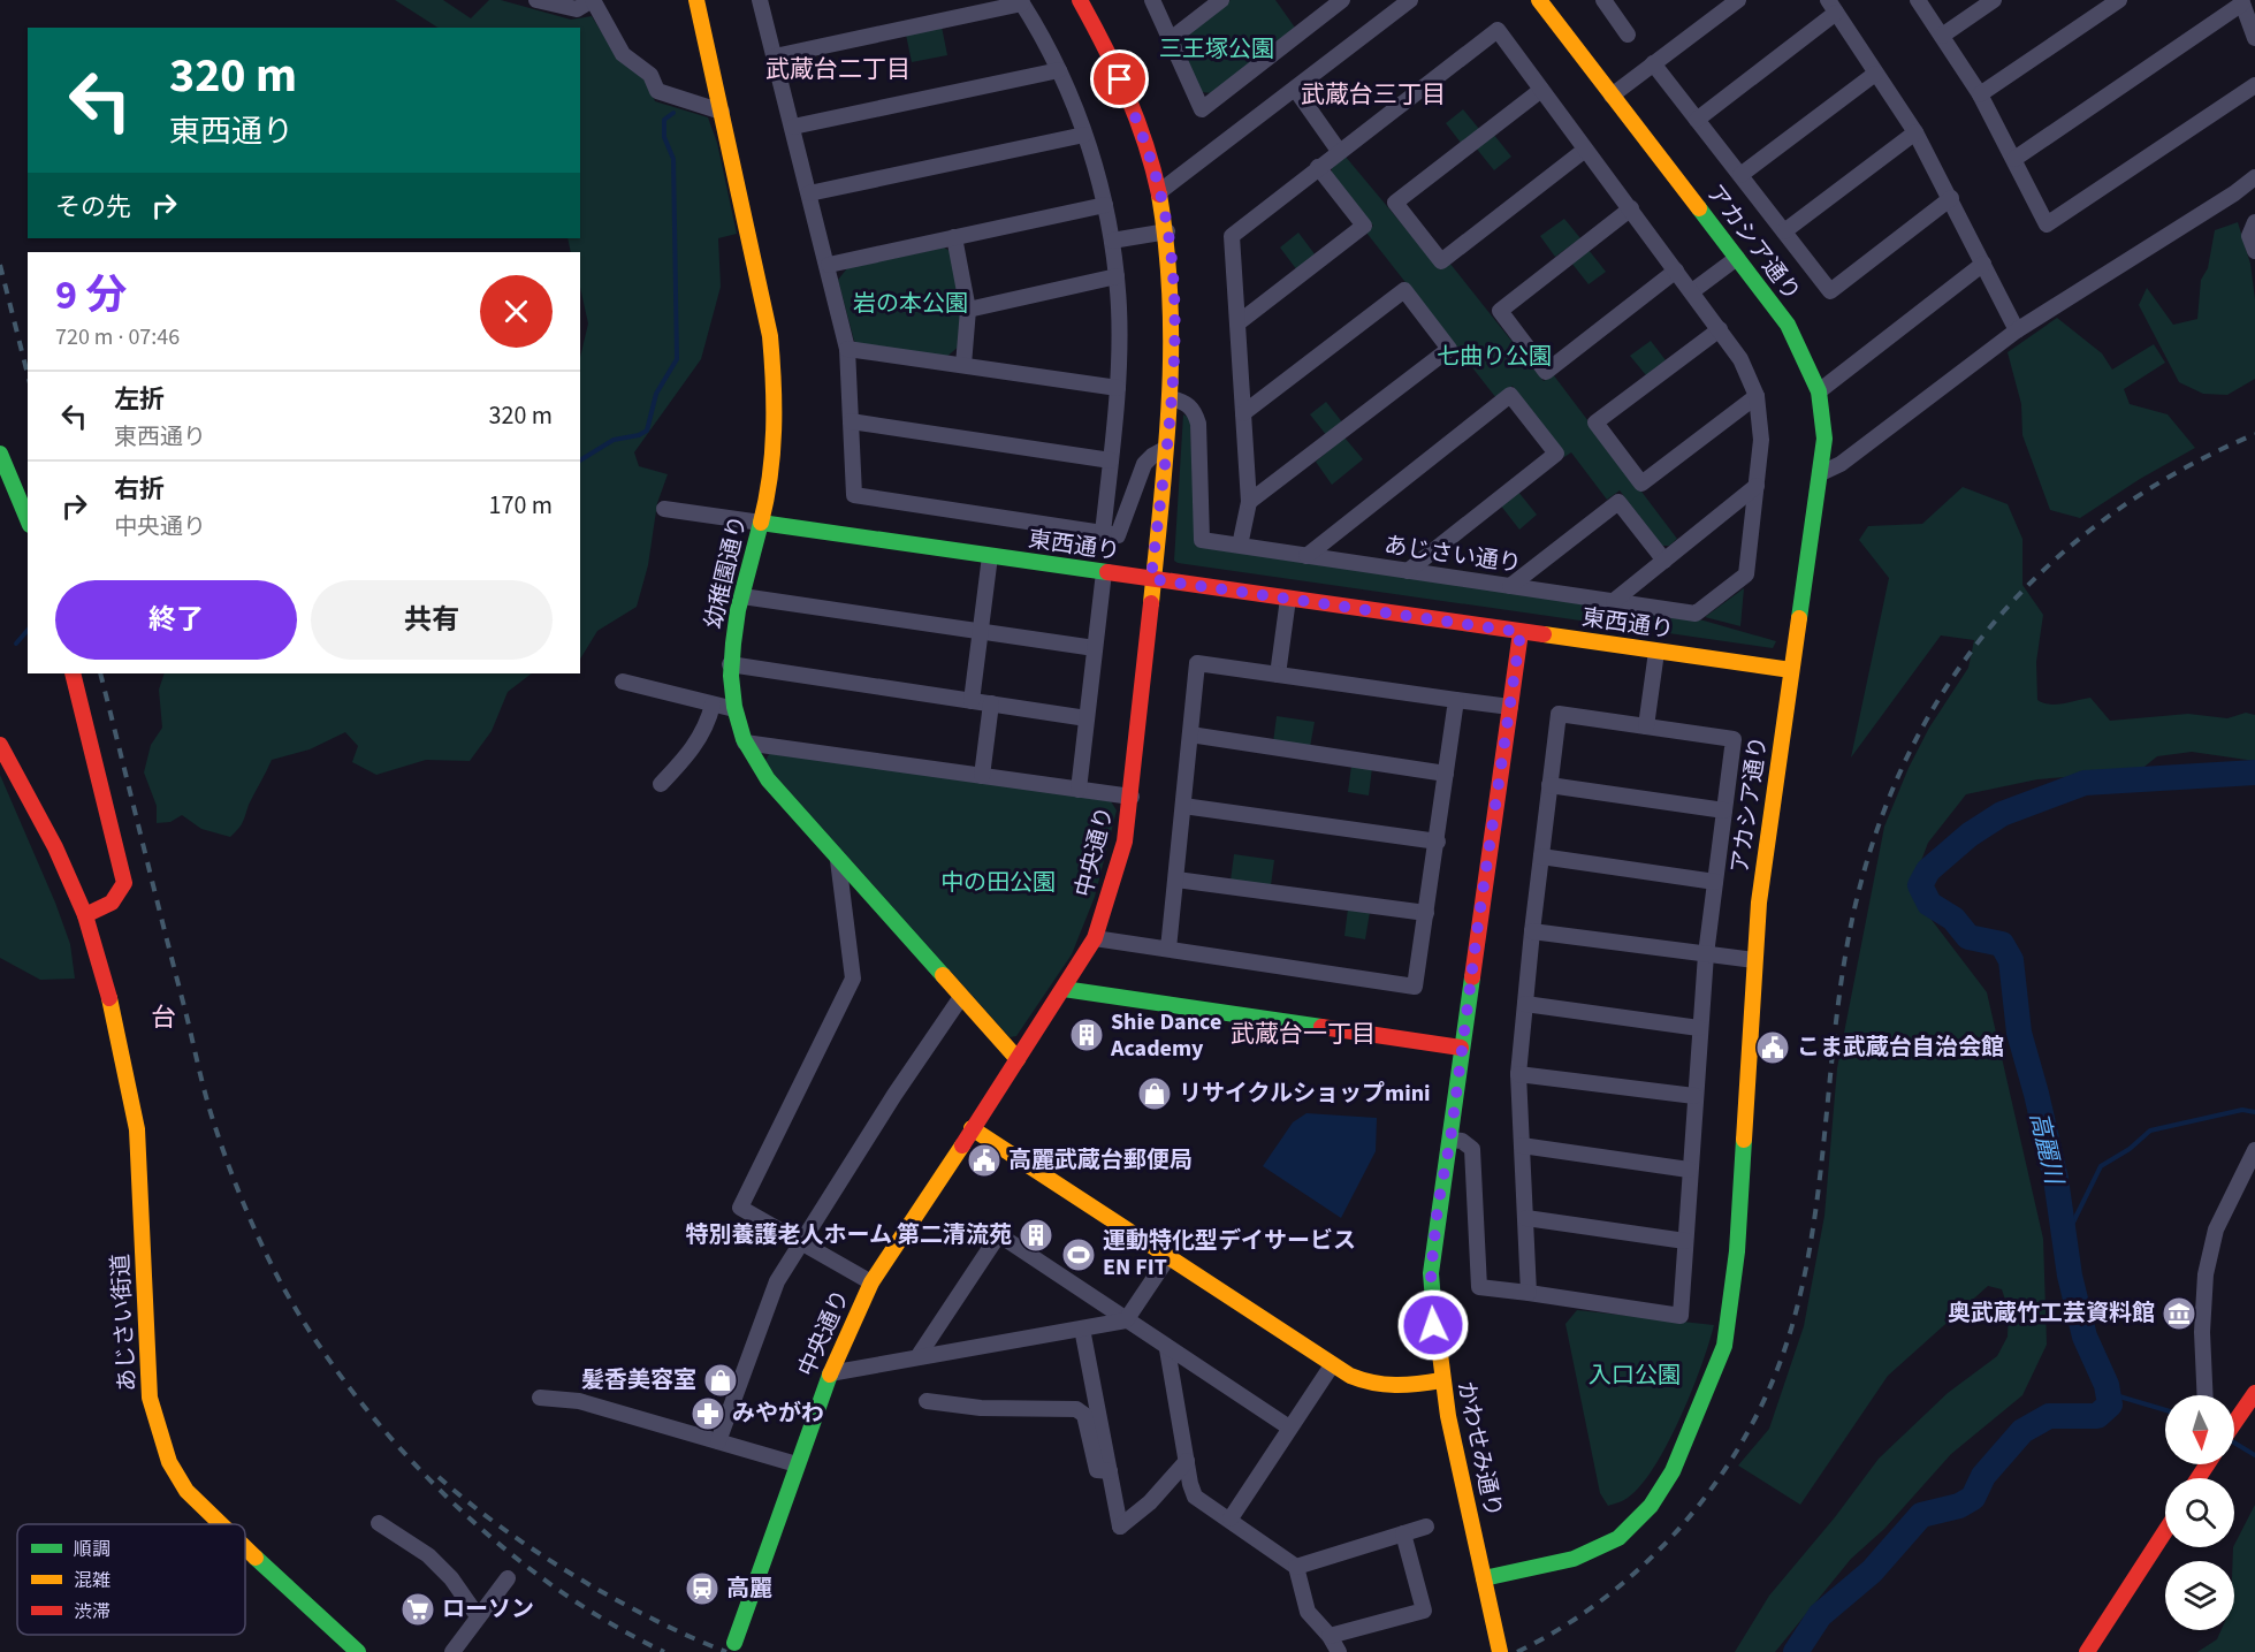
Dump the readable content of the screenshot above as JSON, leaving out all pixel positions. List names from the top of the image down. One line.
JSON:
{"streets":{"main road":["アカシア通り","東西通り","幼稚園通り","中央通り","あじさい街道","かわせみ通り"],"street":["あじさい通り"]},"crossings":[["アカシア通り","東西通り"],["アカシア通り","かわせみ通り"],["東西通り","幼稚園通り"],["東西通り","中央通り"],["東西通り","かわせみ通り"],["あじさい通り","中央通り"],["幼稚園通り","中央通り"]],"districts":["武蔵台二丁目","武蔵台三丁目","台","武蔵台一丁目"],"water":["高麗川"],"parks":["三王塚公園","岩の本公園","七曲り公園","中の田公園","入口公園"],"places":{"building":["Shie Dance Academy","特別養護老人ホーム 第二清流苑"],"public building":["こま武蔵台自治会館","高麗武蔵台郵便局"],"shop":["リサイクルショップmini","髪香美容室"],"sports":["運動特化型デイサービス EN FIT"],"museum":["奥武蔵竹工芸資料館"],"pharmacy":["みやがわ"],"station":["高麗"],"supermarket":["ローソン"]},"legend":["順調","混雑","渋滞"],"north":"bottom","page":{"turn":["320 m","東西通り"],"then":"その先","heading":["9 分","720 m · 07:46"],"list":[{"name":"左折","note":"東西通り","value":"320 m"},{"name":"右折","note":"中央通り","value":"170 m"}],"buttons":["終了","共有"]}}
